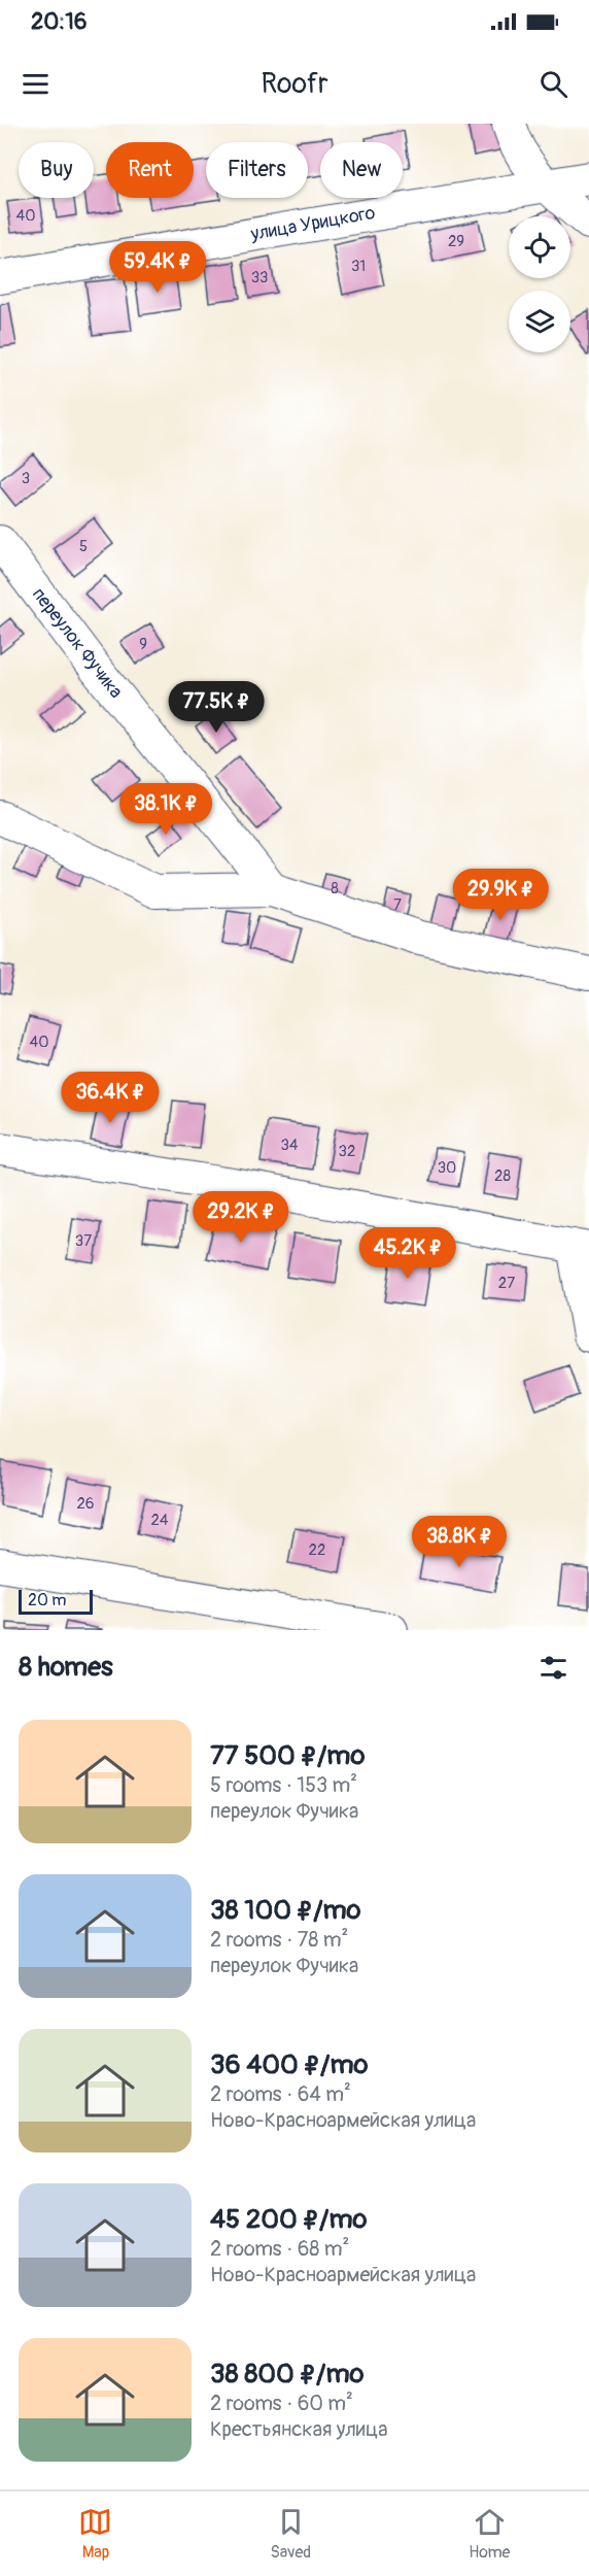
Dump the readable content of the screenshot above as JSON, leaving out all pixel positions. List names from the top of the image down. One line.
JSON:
{"streets":{"street":["улица Урицкого","переулок Фучика"]},"house_numbers":["40","29","31","33","3","5","9","8","7","40","34","32","30","28","37","27","26","24","22"],"scale_bar":"20 m","page":{"status":"20:16","header":"Roofr","chip":["Buy","Rent","Filters","New"],"price":["59.4K ₽","77.5K ₽","38.1K ₽","29.9K ₽","36.4K ₽","29.2K ₽","45.2K ₽","38.8K ₽"],"scale":"20 m","heading":"8 homes","list":[{"name":"77 500 ₽/mo","note":"5 rooms · 153 m² · переулок Фучика"},{"name":"38 100 ₽/mo","note":"2 rooms · 78 m² · переулок Фучика"},{"name":"36 400 ₽/mo","note":"2 rooms · 64 m² · Ново-Красноармейская улица"},{"name":"45 200 ₽/mo","note":"2 rooms · 68 m² · Ново-Красноармейская улица"},{"name":"38 800 ₽/mo","note":"2 rooms · 60 m² · Крестьянская улица"}],"tabs":["Map","Saved","Home"]}}
